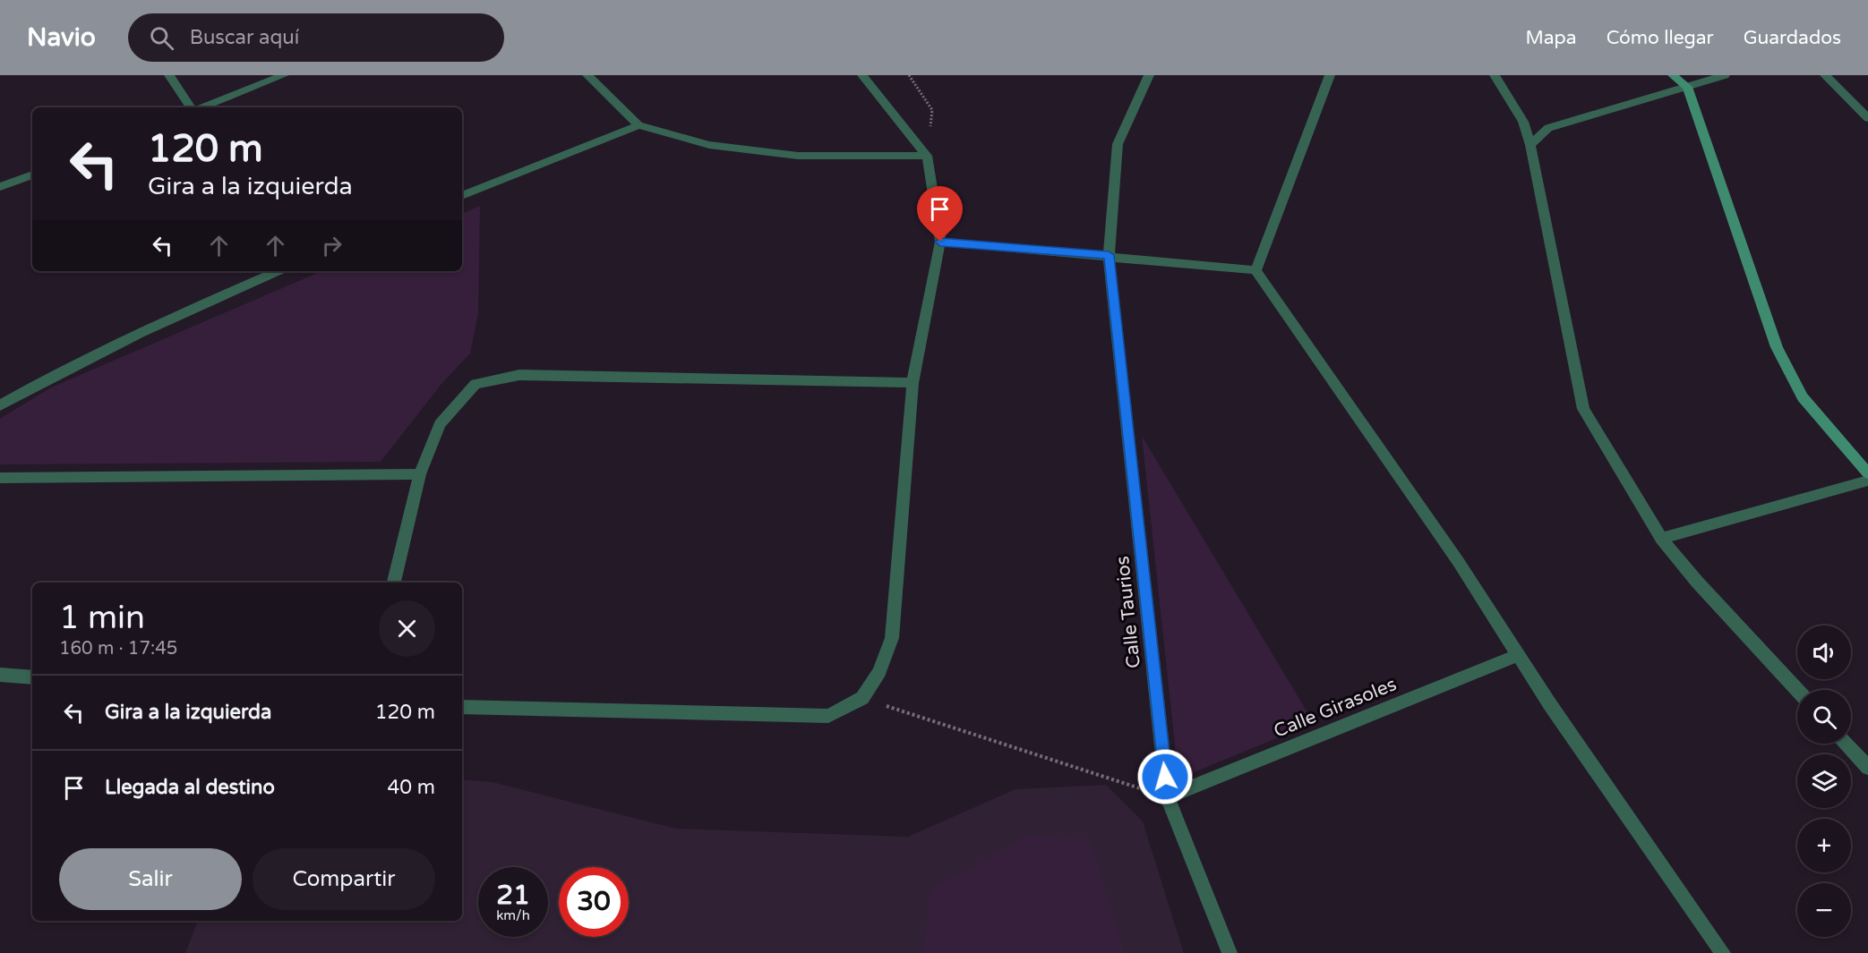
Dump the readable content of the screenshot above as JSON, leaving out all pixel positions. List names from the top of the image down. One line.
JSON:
{"streets":{"street":["Calle Taurios","Calle Girasoles"]},"crossings":[["Calle Taurios","Calle Girasoles"]],"page":{"header":"Navio","search":"Buscar aquí","nav":["Mapa","Cómo llegar","Guardados"],"turn":["120 m","Gira a la izquierda"],"heading":["1 min","160 m · 17:45"],"map_buttons":["+","−"],"list":[{"name":"Gira a la izquierda","value":"120 m"},{"name":"Llegada al destino","value":"40 m"}],"buttons":["Salir","Compartir"],"speed":"21 km/h","limit":"30"}}
